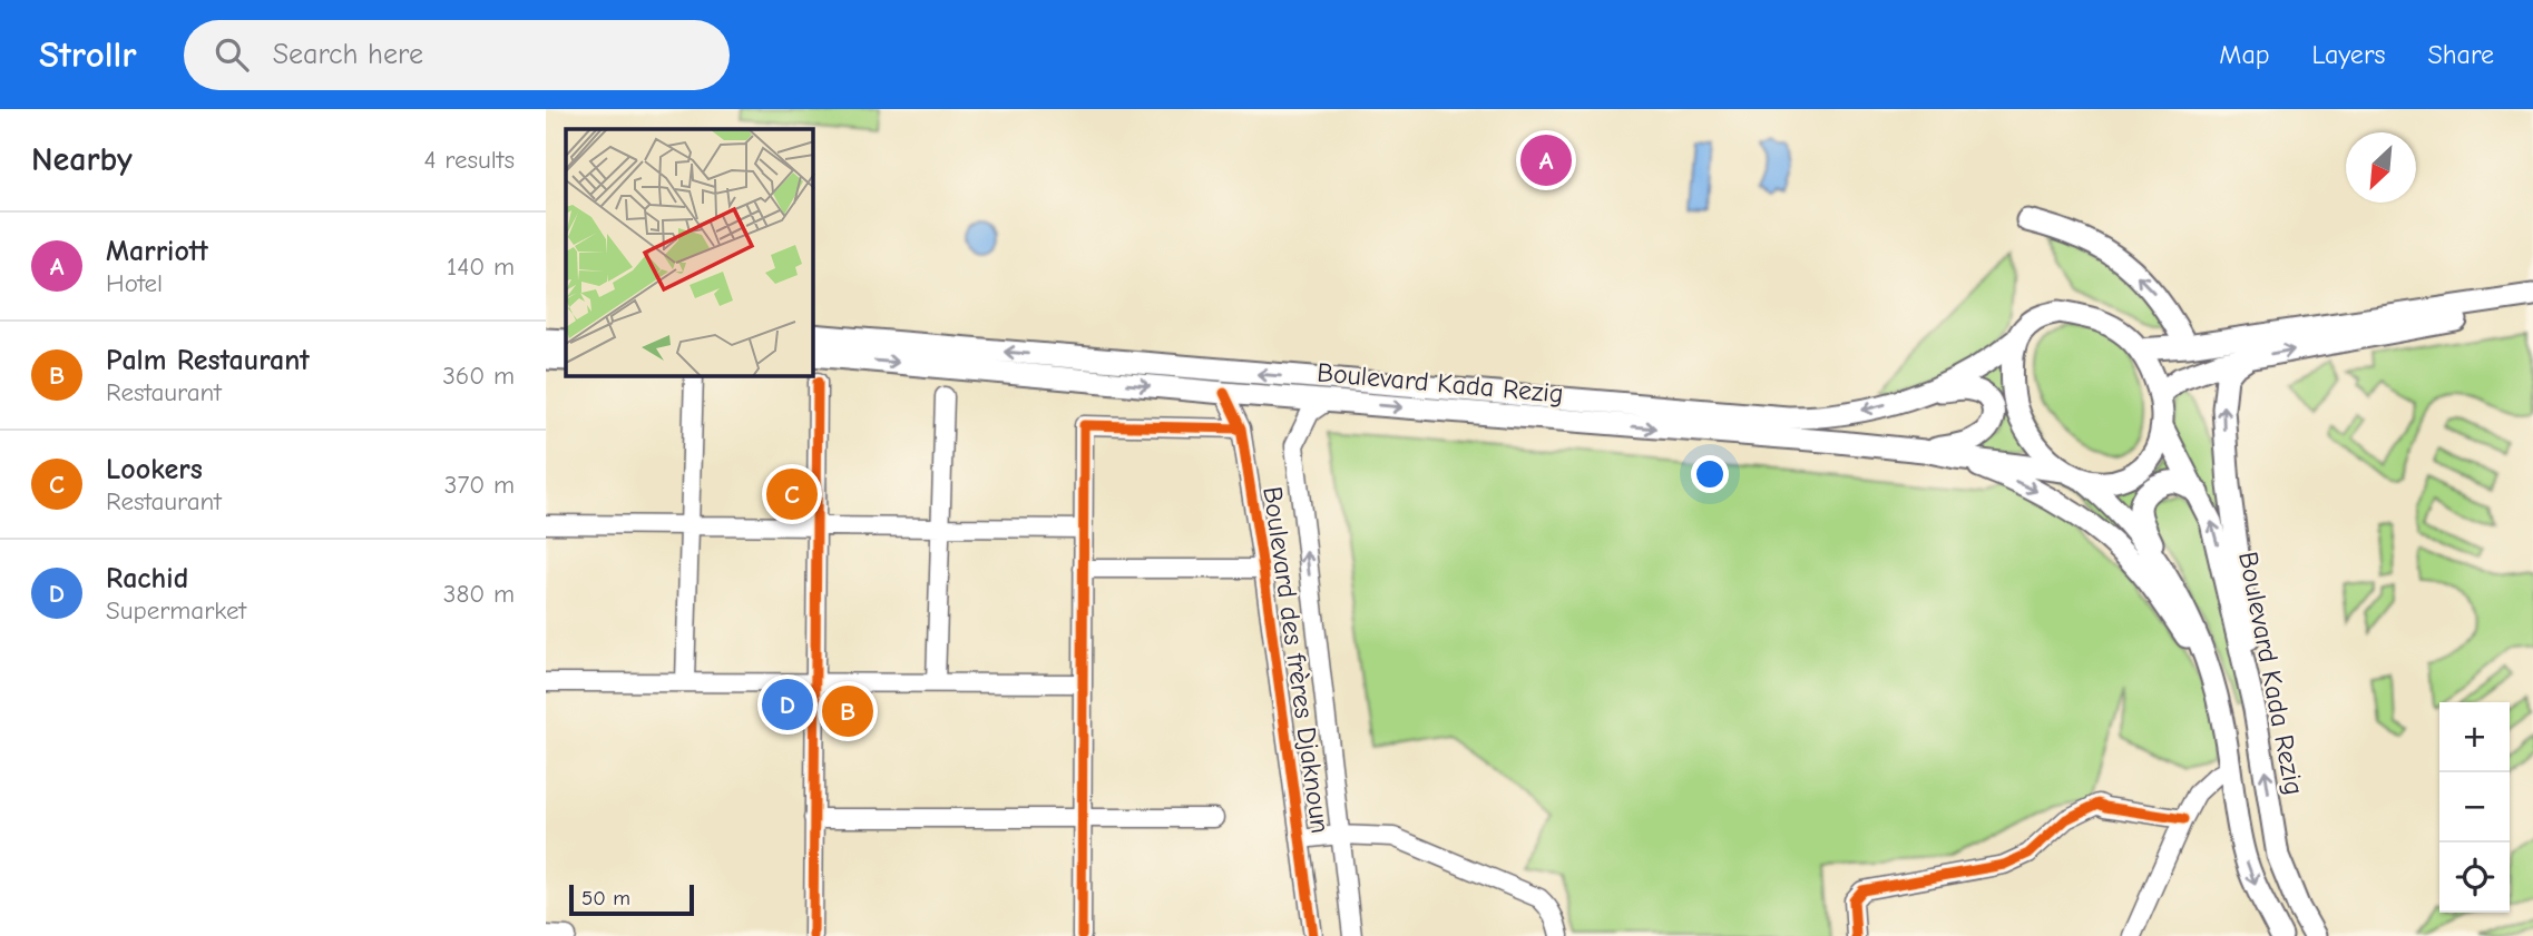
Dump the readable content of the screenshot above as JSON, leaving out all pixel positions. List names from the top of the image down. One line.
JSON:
{"streets":{"main road":["Boulevard Kada Rezig"],"street":["Boulevard des frères Djaknoun"]},"crossings":[["Boulevard Kada Rezig","Boulevard des frères Djaknoun"]],"scale_bar":"50 m","north":"bottom left","page":{"header":"Strollr","search":"Search here","nav":["Map","Layers","Share"],"heading":["Nearby","4 results"],"pins":["A","C","D","B"],"list":[{"mark":"A","name":"Marriott","note":"Hotel","value":"140 m"},{"mark":"B","name":"Palm Restaurant","note":"Restaurant","value":"360 m"},{"mark":"C","name":"Lookers","note":"Restaurant","value":"370 m"},{"mark":"D","name":"Rachid","note":"Supermarket","value":"380 m"}],"map_buttons":["+","−"],"scale":"50 m"}}
